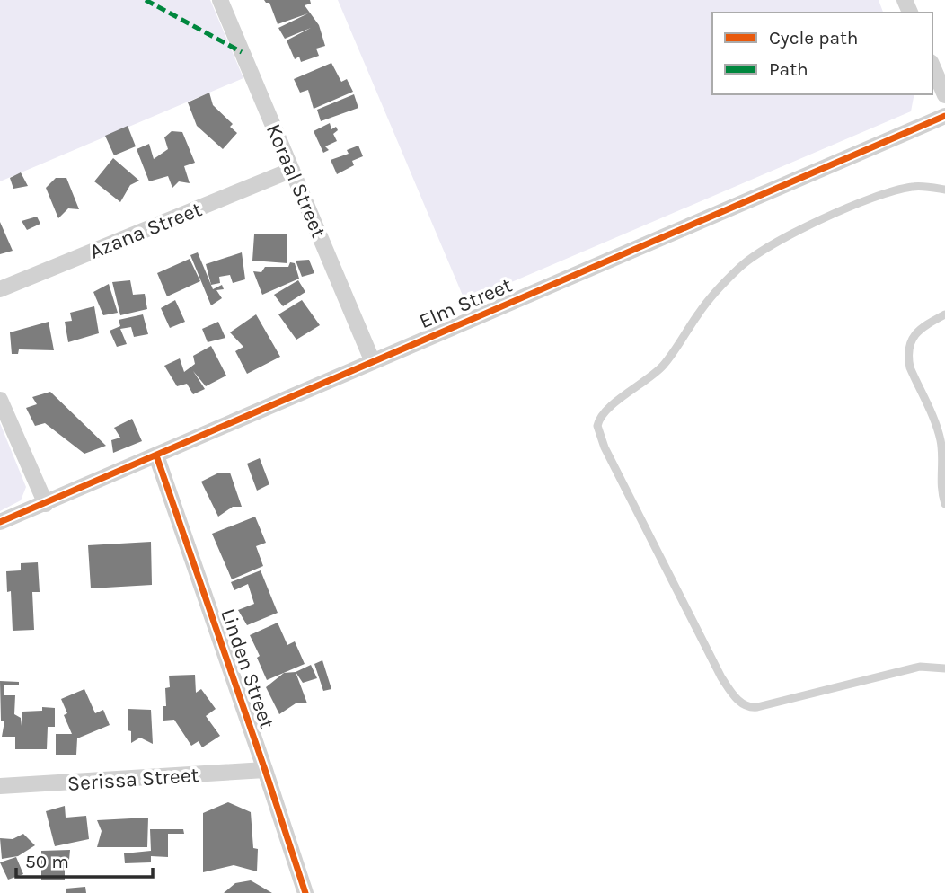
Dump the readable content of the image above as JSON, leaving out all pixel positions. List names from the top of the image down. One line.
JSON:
{"streets":{"street":["Koraal Street","Azana Street","Elm Street","Linden Street","Serissa Street"]},"crossings":[["Koraal Street","Azana Street"],["Koraal Street","Elm Street"],["Elm Street","Linden Street"],["Linden Street","Serissa Street"]],"legend":["Cycle path","Path"],"scale_bar":"50 m"}
